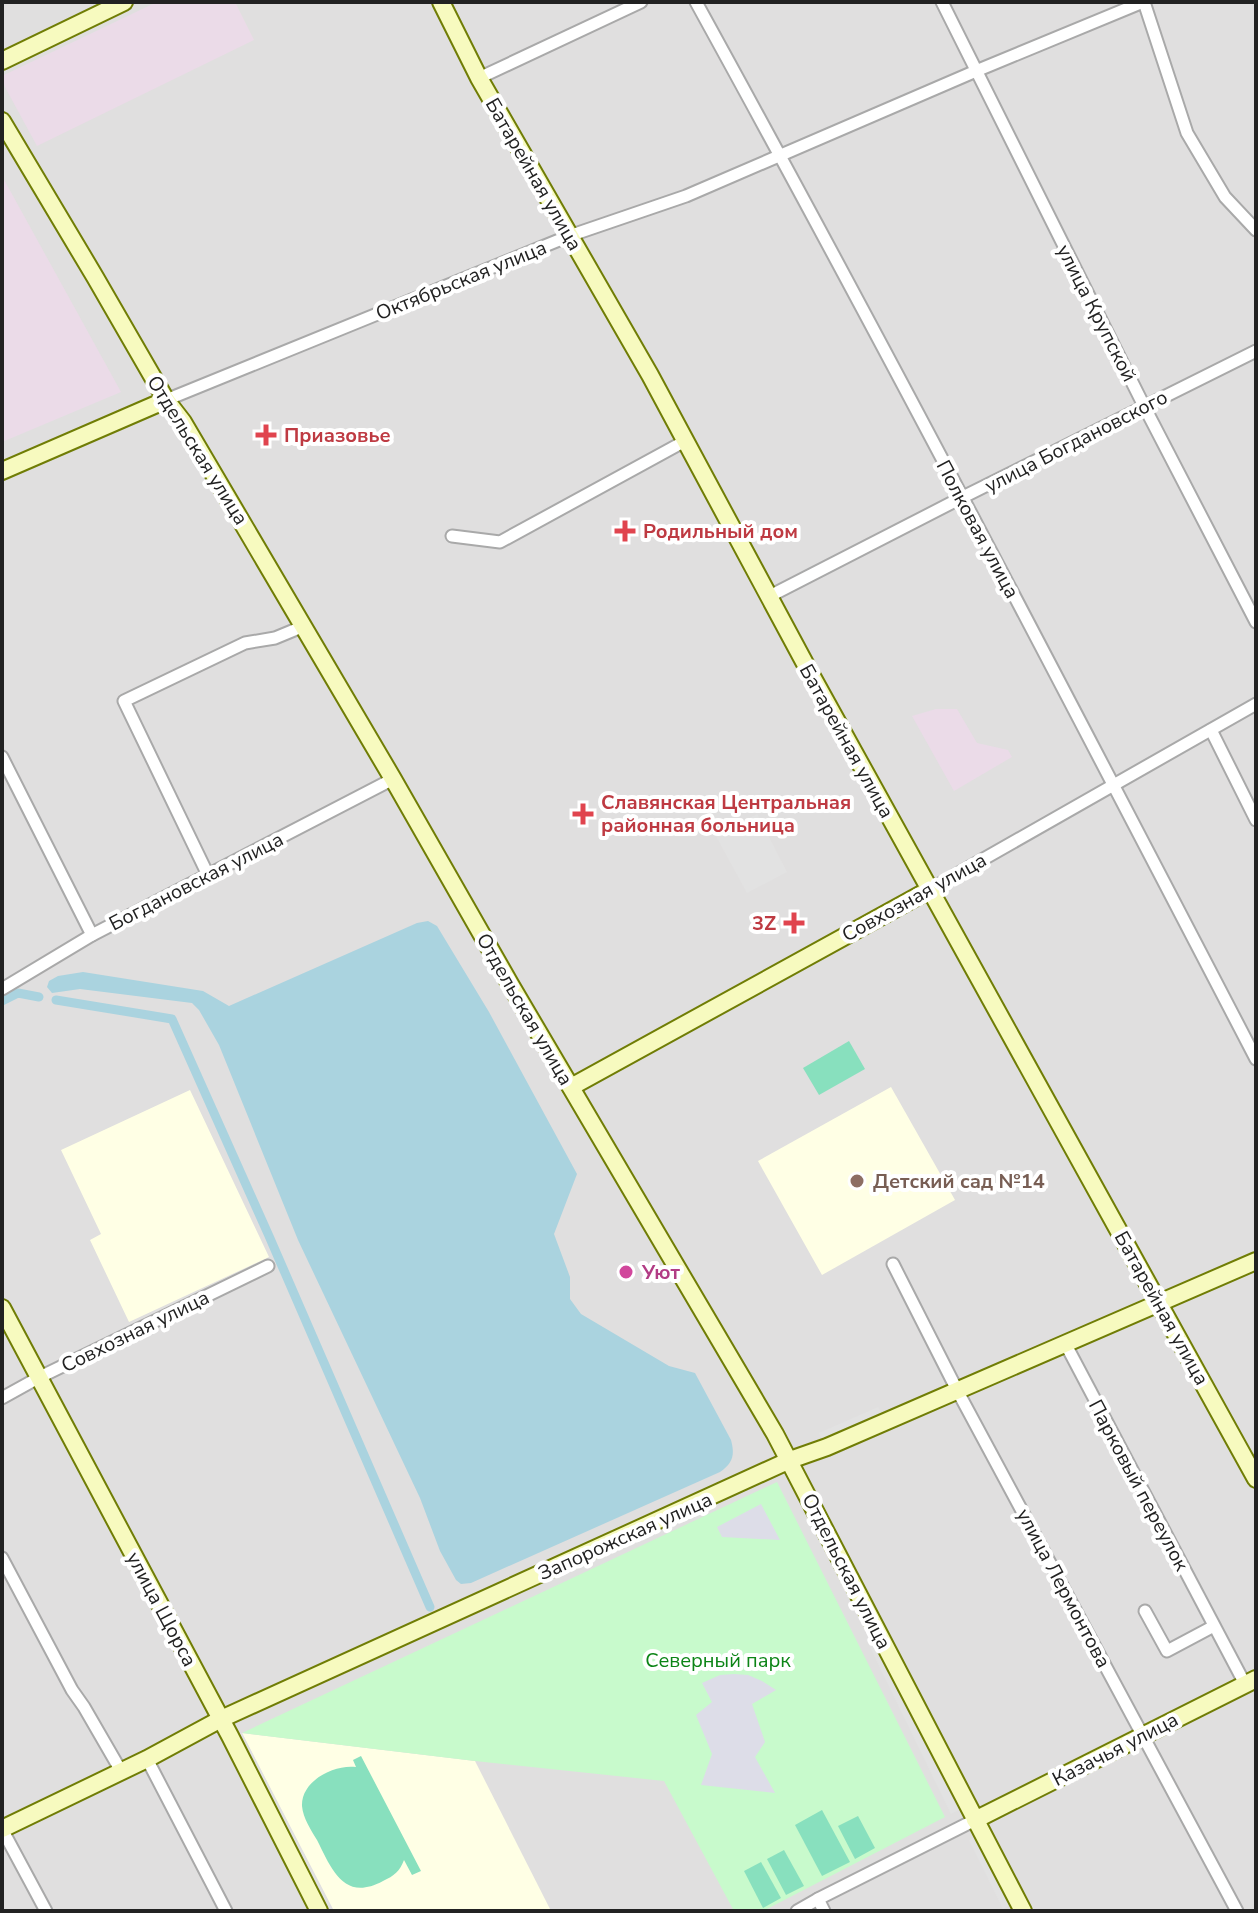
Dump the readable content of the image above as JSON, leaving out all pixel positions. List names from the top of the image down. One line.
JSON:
{"streets":{"street":["Батарейная улица","Октябрьская улица","улица Крупской","улица Богдановского","Отдельская улица","Полковая улица","Богдановская улица","Совхозная улица","Парковый переулок","Запорожская улица","улица Лермонтова","улица Щорса","Казачья улица"]},"crossings":[["Батарейная улица","Октябрьская улица"],["Батарейная улица","улица Богдановского"],["Батарейная улица","Совхозная улица"],["Батарейная улица","Запорожская улица"],["Октябрьская улица","улица Крупской"],["Октябрьская улица","Отдельская улица"],["Октябрьская улица","Полковая улица"],["улица Крупской","улица Богдановского"],["улица Богдановского","Полковая улица"],["Отдельская улица","Богдановская улица"],["Отдельская улица","Совхозная улица"],["Отдельская улица","Запорожская улица"],["Отдельская улица","Казачья улица"],["Полковая улица","Совхозная улица"],["Совхозная улица","улица Щорса"],["Парковый переулок","Запорожская улица"],["Парковый переулок","Казачья улица"],["Запорожская улица","улица Лермонтова"],["Запорожская улица","улица Щорса"],["улица Лермонтова","Казачья улица"]],"parks":["Северный парк"],"places":{"health":["Приазовье","Родильный дом","Славянская Центральная районная больница","3Z"],"other":["Детский сад №14","Уют"]}}
